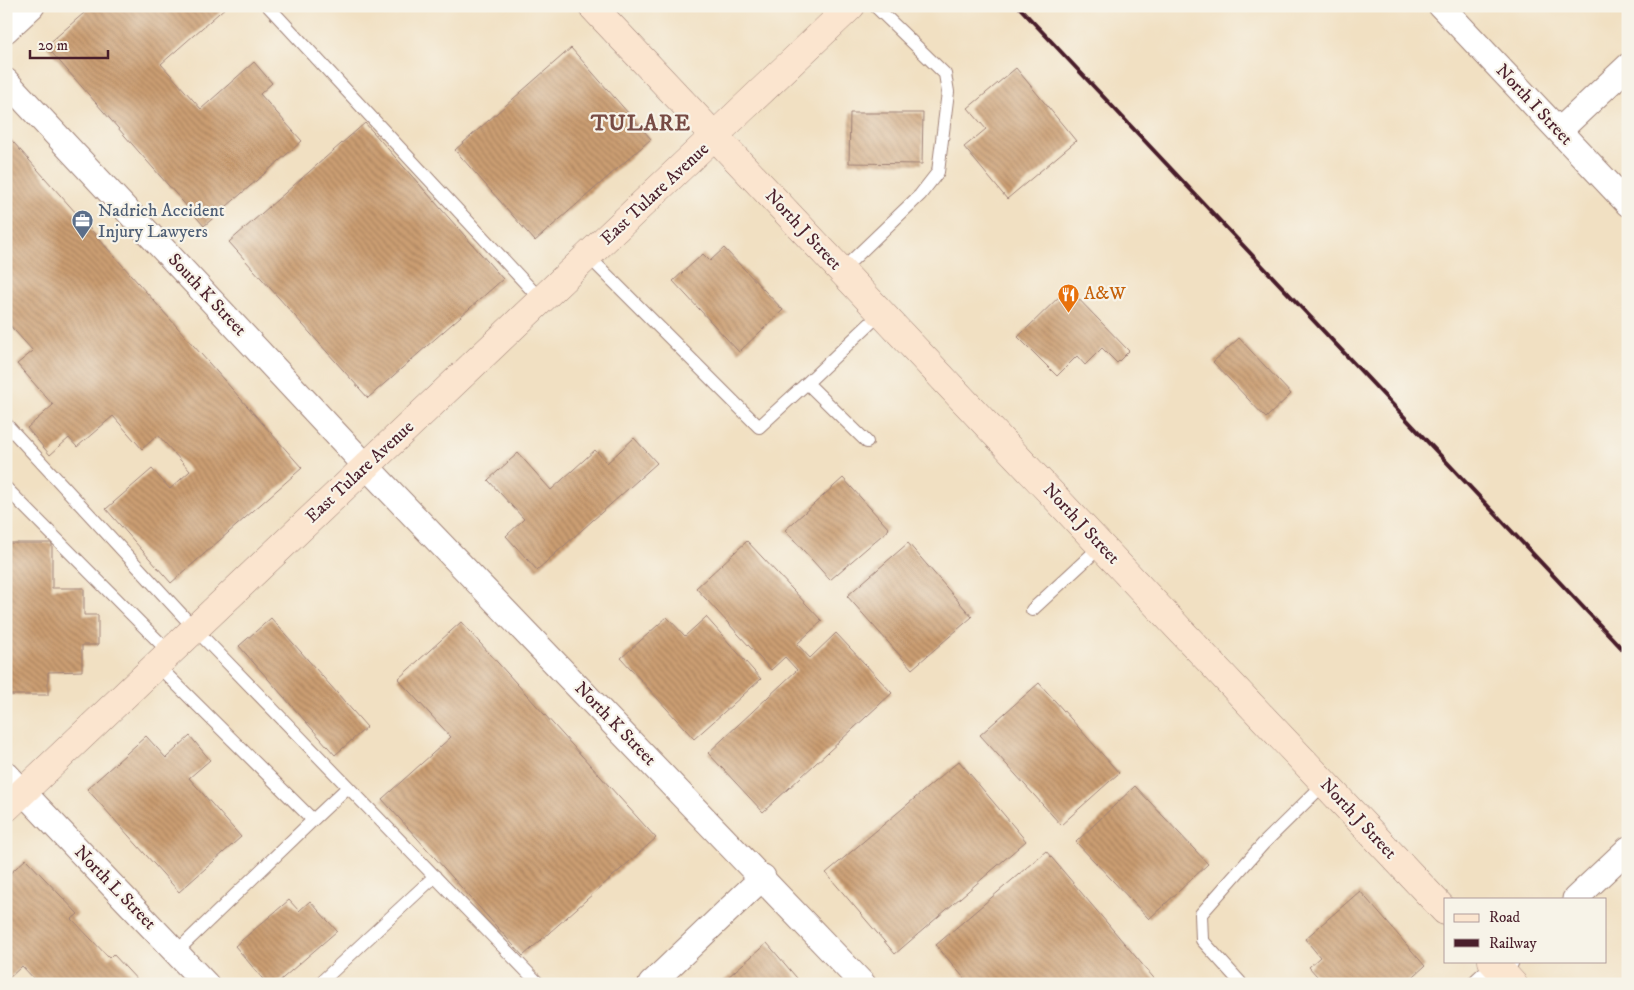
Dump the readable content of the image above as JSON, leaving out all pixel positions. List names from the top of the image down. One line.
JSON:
{"streets":{"main road":["East Tulare Avenue","North J Street"],"street":["North I Street","South K Street","North K Street","North L Street"]},"crossings":[["East Tulare Avenue","North J Street"],["East Tulare Avenue","South K Street"],["East Tulare Avenue","North K Street"],["East Tulare Avenue","North L Street"],["South K Street","North K Street"]],"districts":["TULARE"],"places":{"office":["Nadrich Accident Injury Lawyers"],"restaurant":["A&W"]},"legend":["Road","Railway"],"scale_bar":"20 m"}
